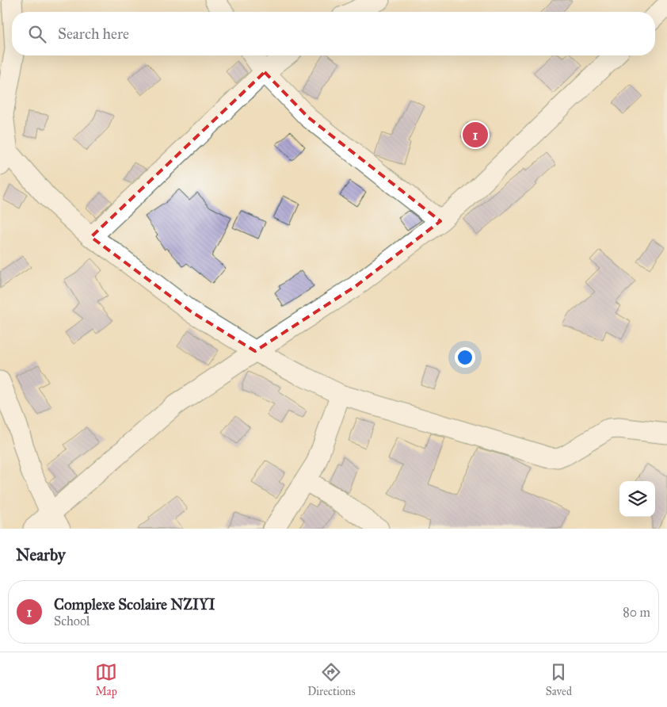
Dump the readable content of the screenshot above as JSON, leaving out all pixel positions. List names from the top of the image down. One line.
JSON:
{"page":{"search":"Search here","pins":"1","heading":"Nearby","list":[{"mark":"1","name":"Complexe Scolaire NZIYI","note":"School","value":"80 m"}],"nav":["Map","Directions","Saved"]}}
